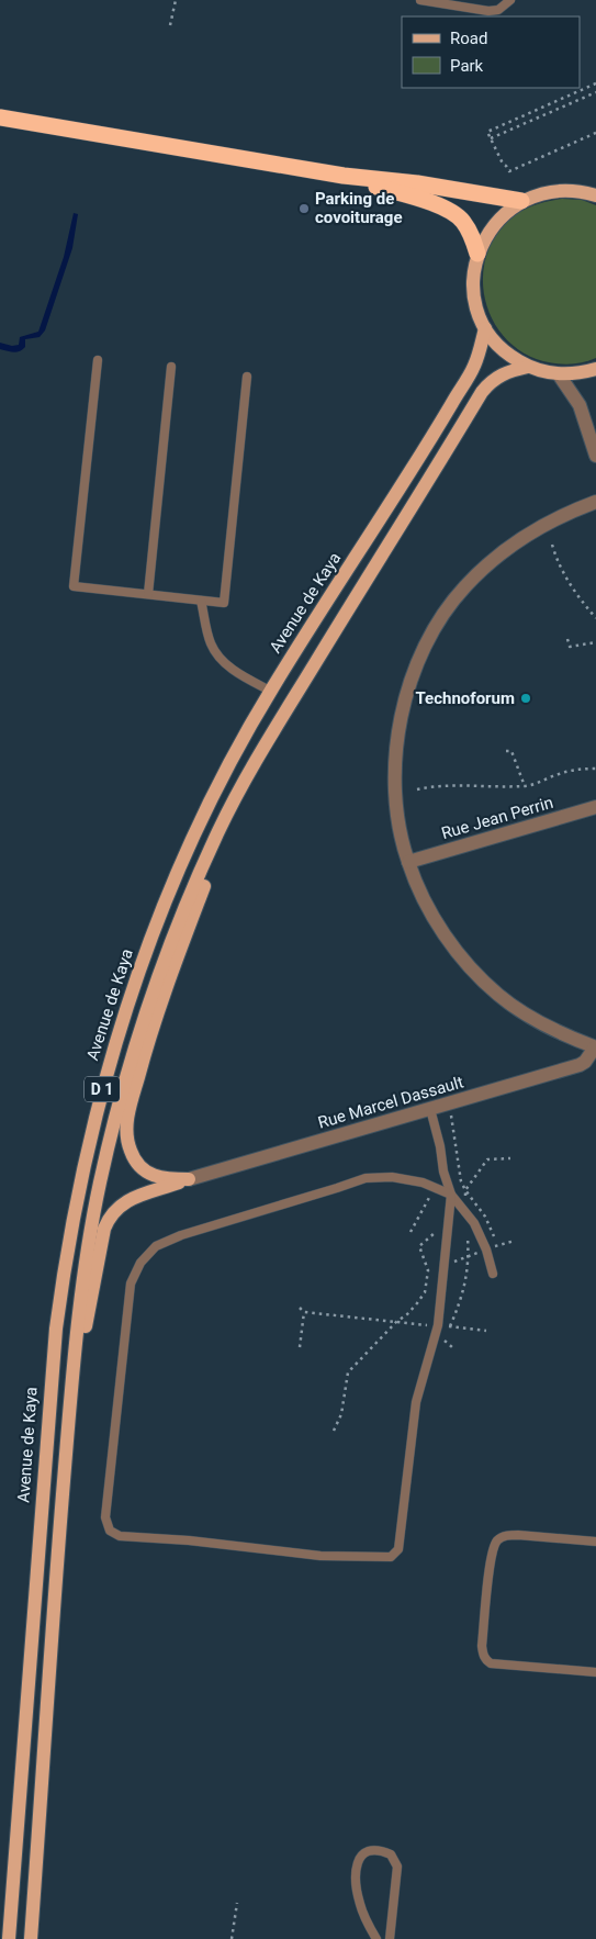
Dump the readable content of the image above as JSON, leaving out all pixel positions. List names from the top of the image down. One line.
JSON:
{"streets":{"main road":["Avenue de Kaya","D 1"],"street":["Rue Jean Perrin","Rue Marcel Dassault"]},"places":["Parking de covoiturage","Technoforum"],"legend":["Road","Park"]}
